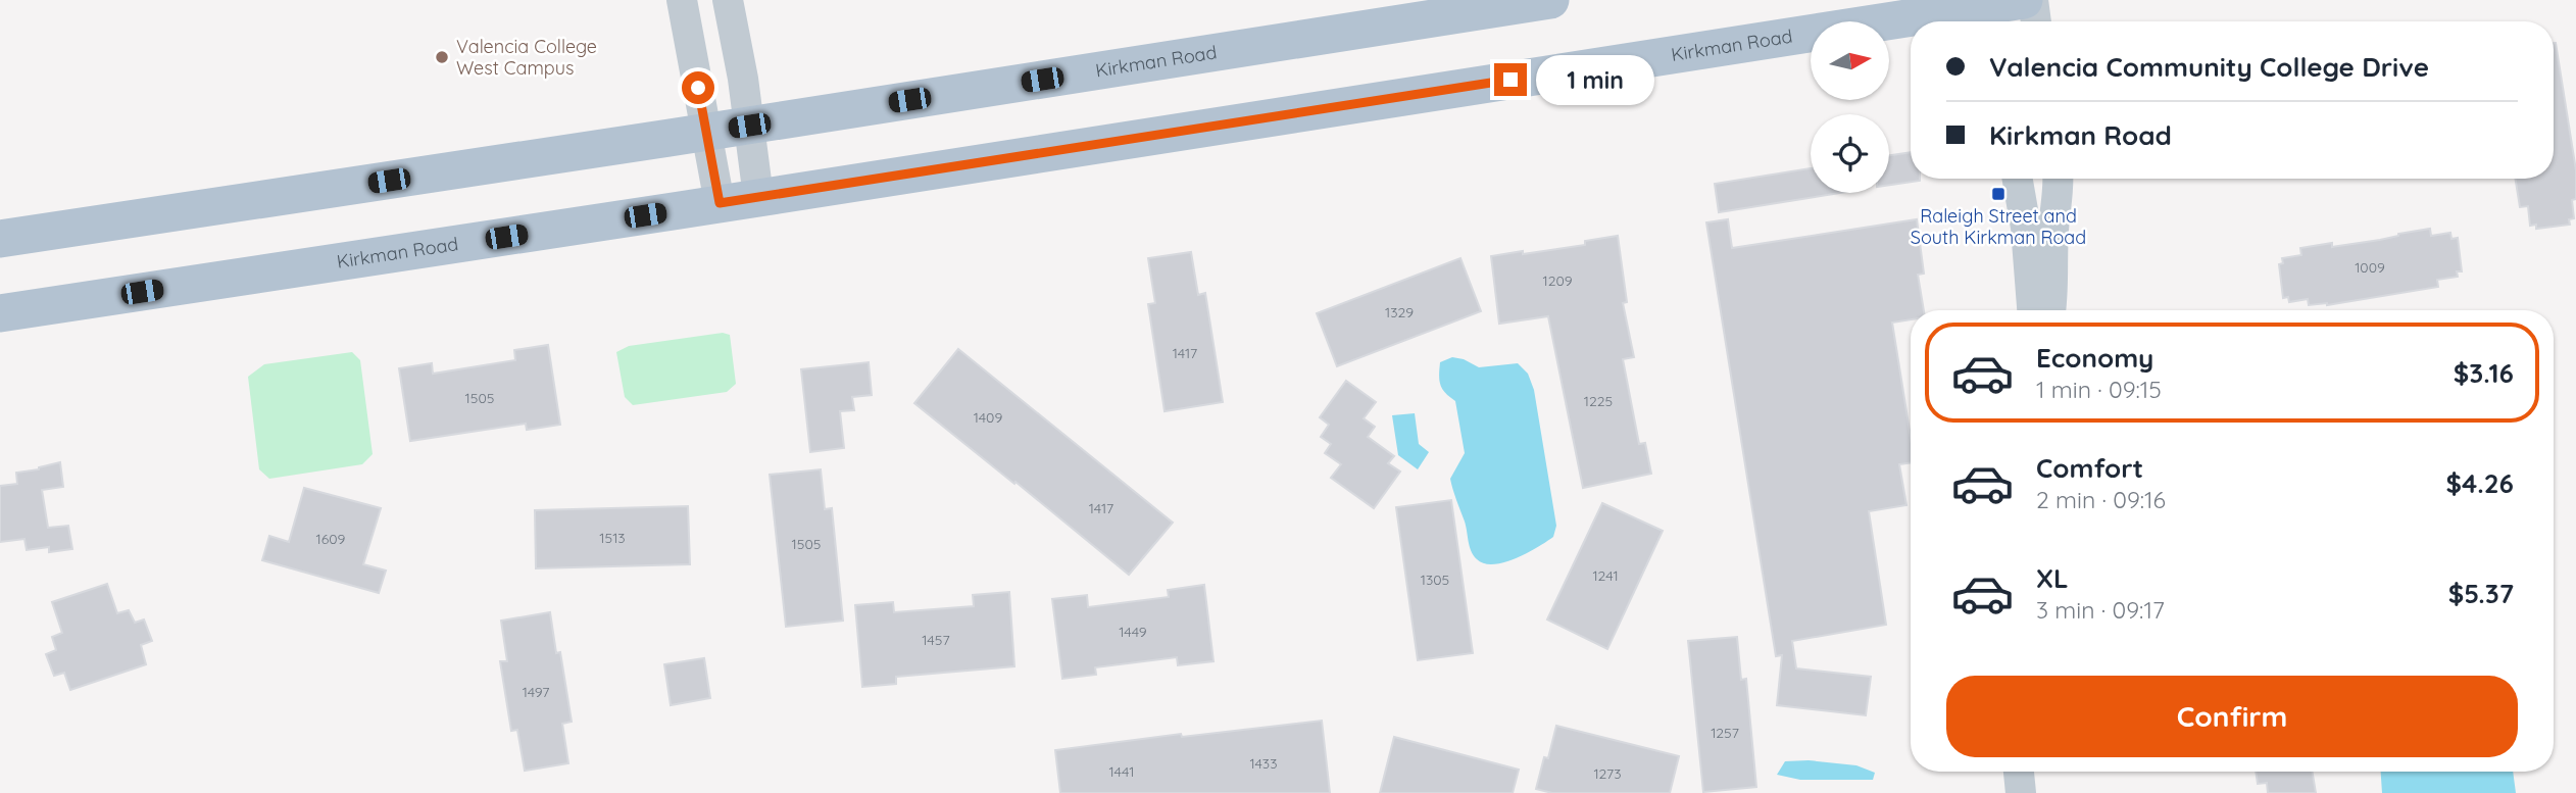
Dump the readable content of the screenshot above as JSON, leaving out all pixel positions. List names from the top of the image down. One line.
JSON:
{"streets":{"main road":["Kirkman Road"]},"places":{"other":["Valencia College West Campus"],"transit":["Raleigh Street and South Kirkman Road"]},"house_numbers":["1009","1209","1329","1417","1505","1225","1409","1417","1513","1609","1505","1241","1305","1449","1457","1497","1257","1433","1441","1273"],"north":"right","page":{"banner":["Valencia Community College Drive","Kirkman Road"],"bubble":"1 min","list":[{"name":"Economy","note":"1 min · 09:15","value":"$3.16"},{"name":"Comfort","note":"2 min · 09:16","value":"$4.26"},{"name":"XL","note":"3 min · 09:17","value":"$5.37"}],"buttons":"Confirm"}}
